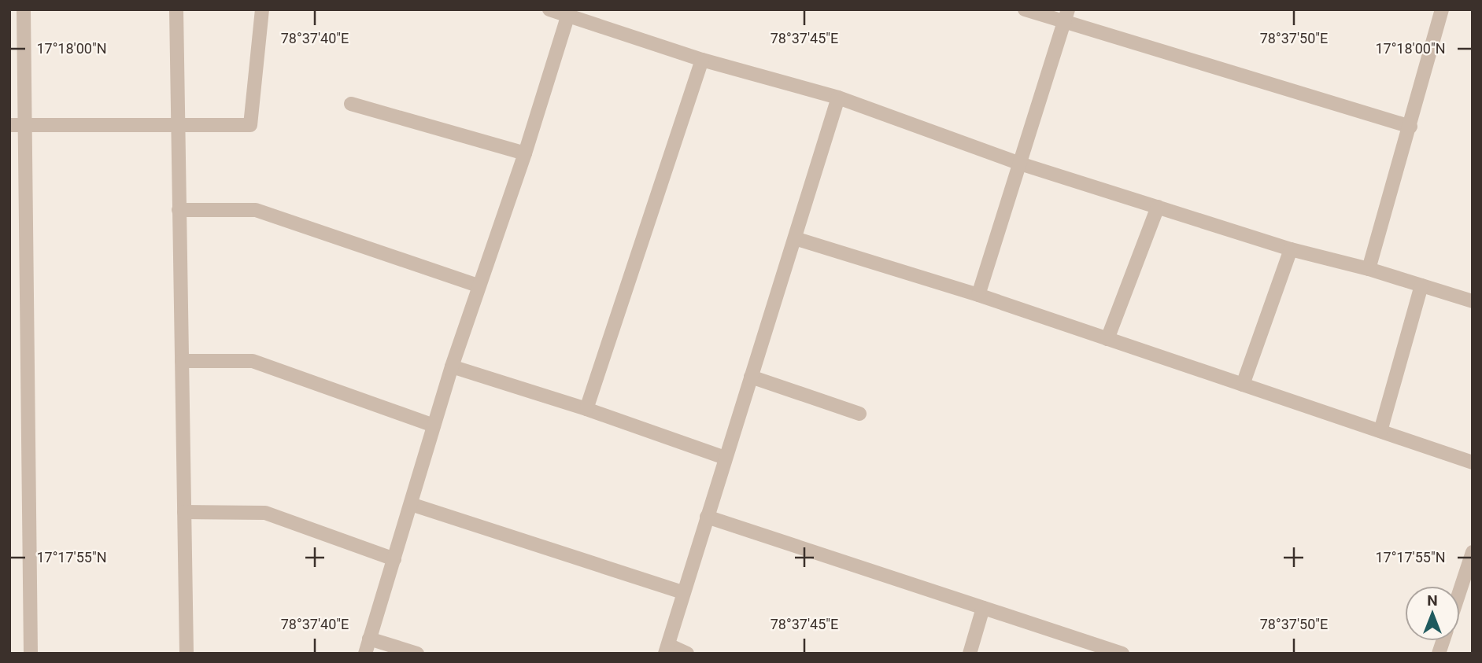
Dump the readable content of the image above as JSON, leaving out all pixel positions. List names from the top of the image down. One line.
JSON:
{"north":"top","coordinates":["78°37'40\"E","78°37'45\"E","78°37'50\"E","17°18'00\"N","17°17'55\"N"]}
